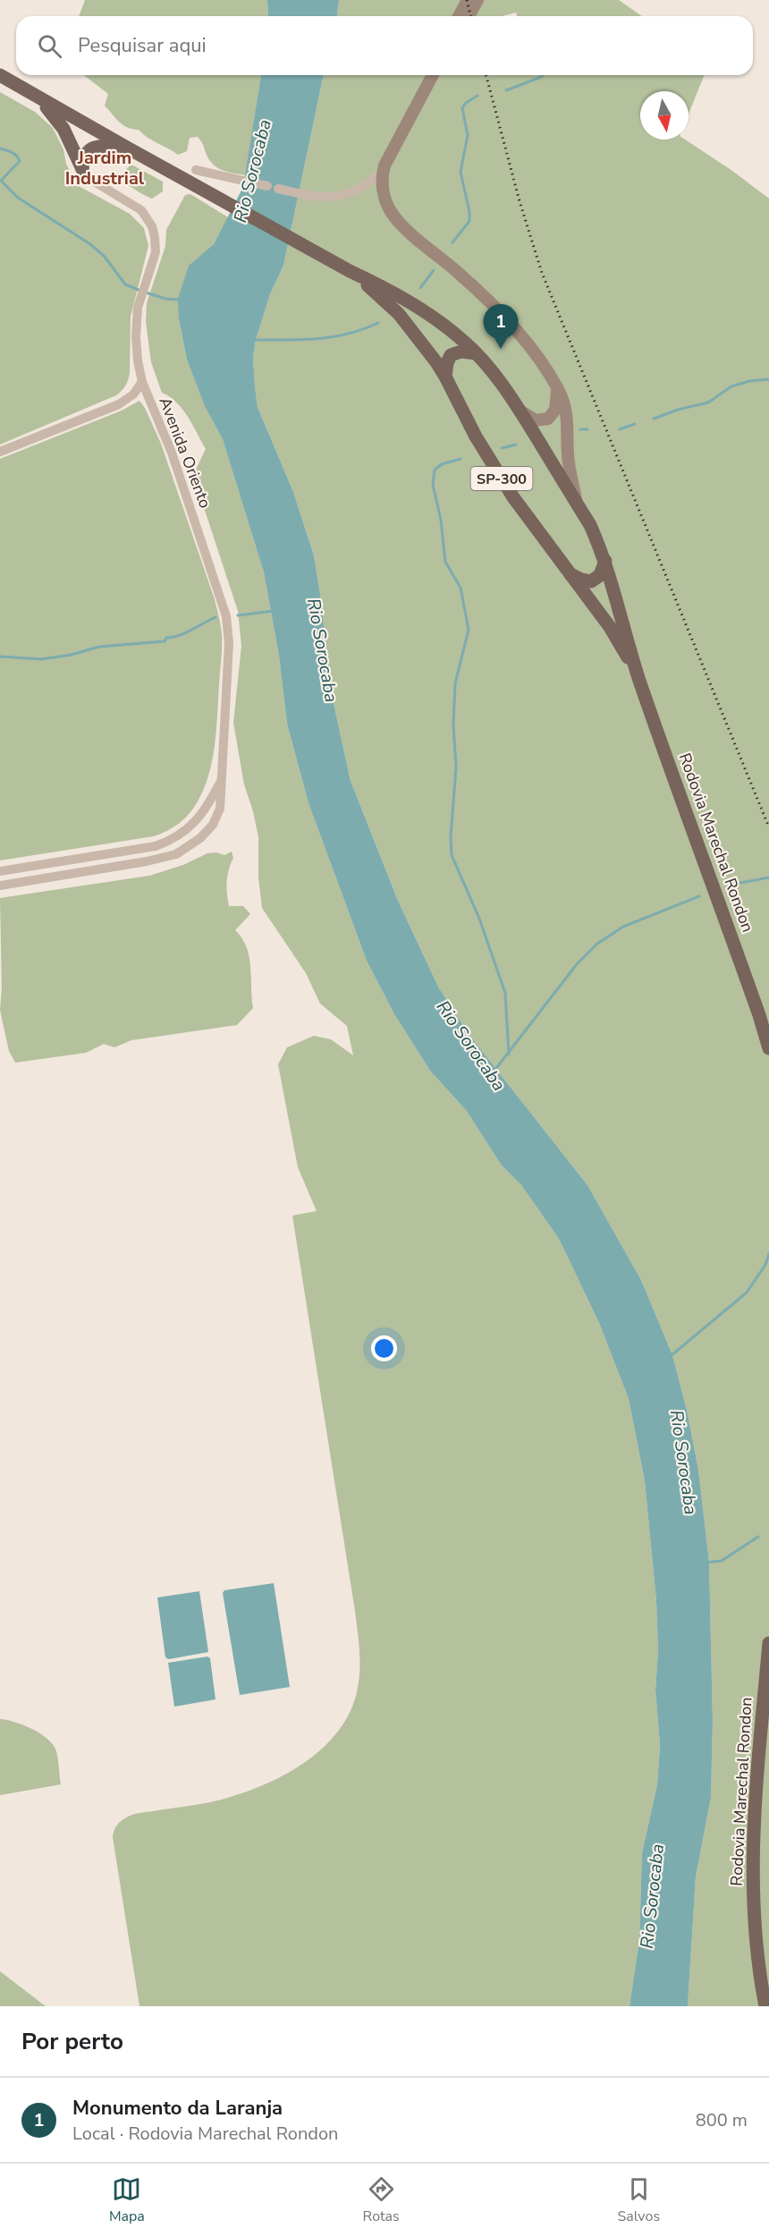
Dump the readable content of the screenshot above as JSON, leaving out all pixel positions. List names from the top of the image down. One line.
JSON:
{"streets":{"main road":["SP-300","Rodovia Marechal Rondon"],"street":["Avenida Oriento"]},"districts":["Jardim Industrial"],"water":["Rio Sorocaba"],"north":"bottom","page":{"search":"Pesquisar aqui","pins":"1","heading":"Por perto","list":[{"mark":"1","name":"Monumento da Laranja","note":"Local · Rodovia Marechal Rondon","value":"800 m"}],"nav":["Mapa","Rotas","Salvos"]}}
